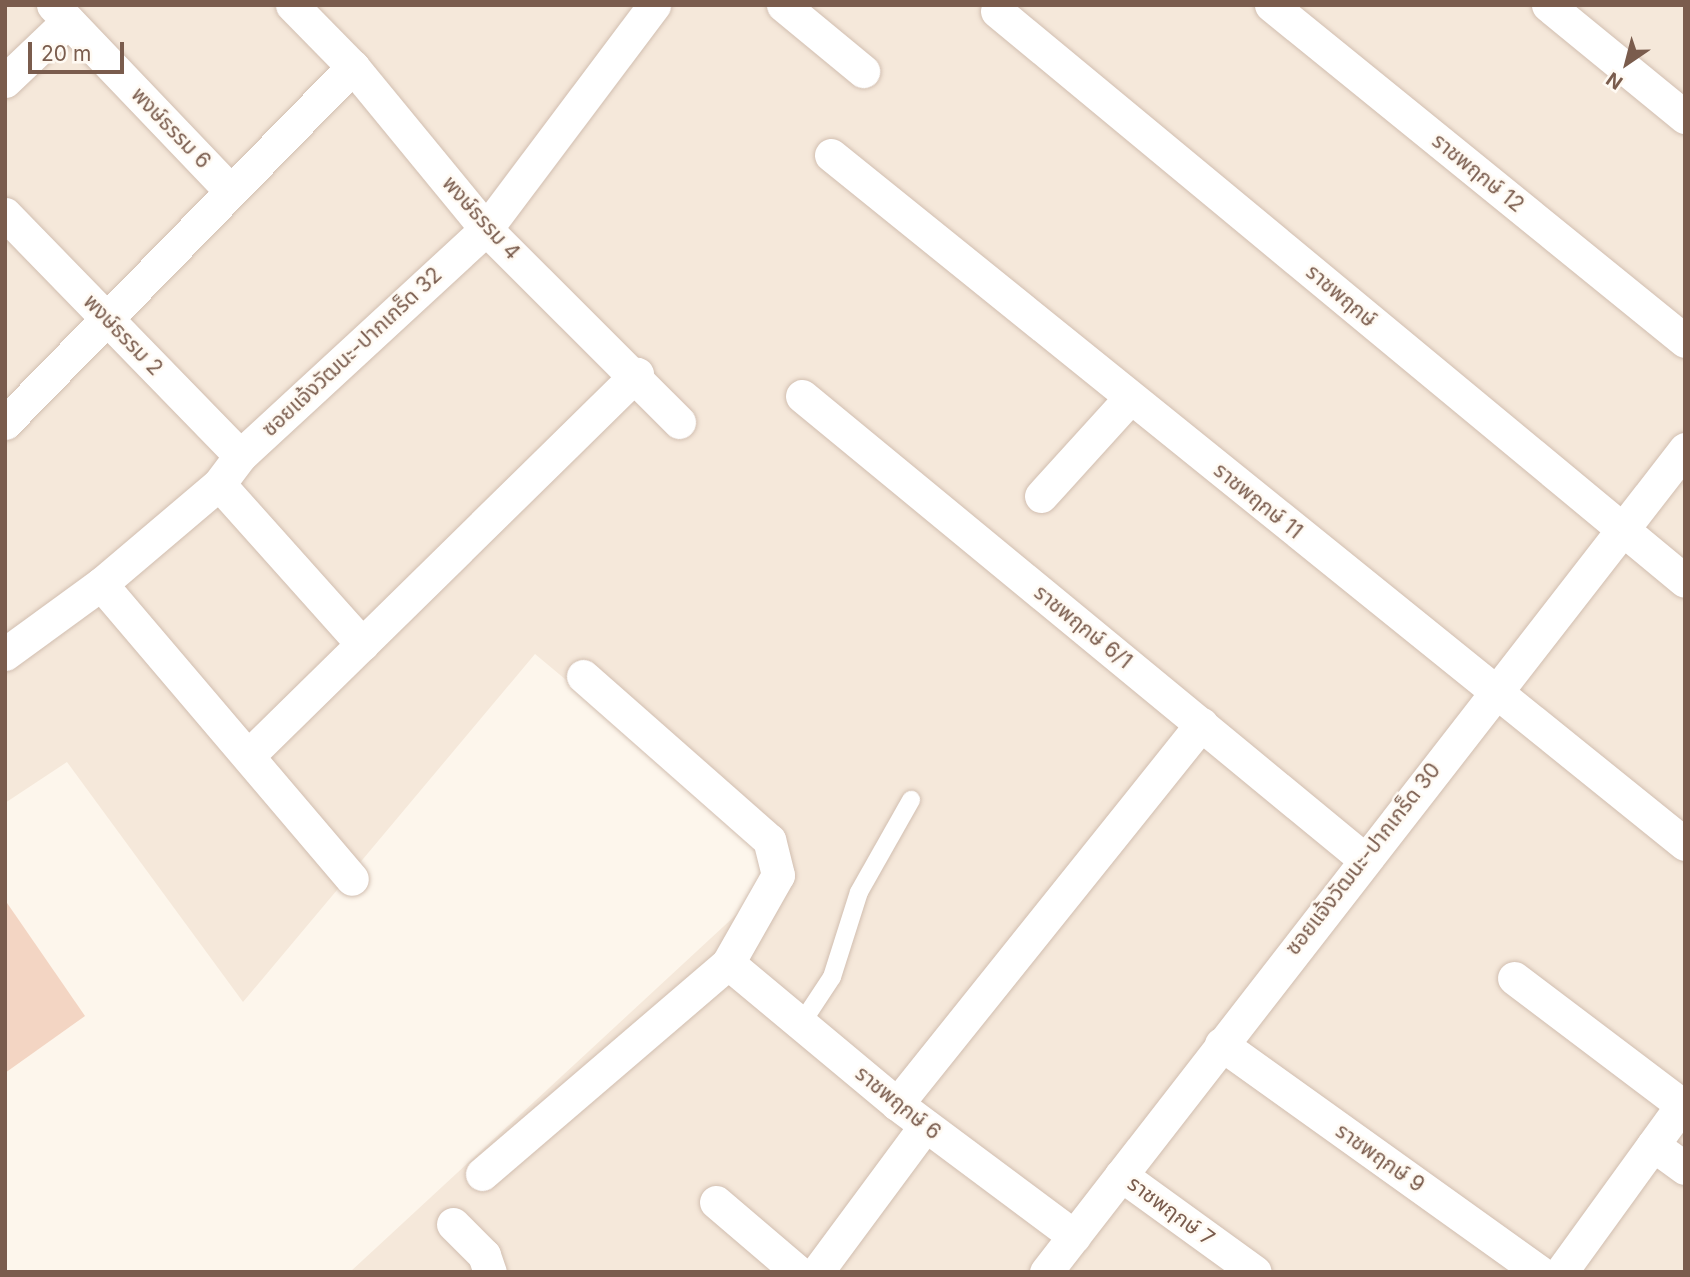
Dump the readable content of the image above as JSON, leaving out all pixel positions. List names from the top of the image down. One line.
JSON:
{"streets":{"street":["พงษ์ธรรม 6","ราชพฤกษ์ 12","พงษ์ธรรม 4","ราชพฤกษ์","พงษ์ธรรม 2","ซอยแจ้งวัฒนะ-ปากเกร็ด 32","ราชพฤกษ์ 11","ราชพฤกษ์ 6/1","ซอยแจ้งวัฒนะ-ปากเกร็ด 30","ราชพฤกษ์ 6","ราชพฤกษ์ 9","ราชพฤกษ์ 7"]},"crossings":[["พงษ์ธรรม 4","ซอยแจ้งวัฒนะ-ปากเกร็ด 32"],["ราชพฤกษ์","ซอยแจ้งวัฒนะ-ปากเกร็ด 30"],["พงษ์ธรรม 2","ซอยแจ้งวัฒนะ-ปากเกร็ด 32"],["ราชพฤกษ์ 11","ซอยแจ้งวัฒนะ-ปากเกร็ด 30"],["ราชพฤกษ์ 6/1","ซอยแจ้งวัฒนะ-ปากเกร็ด 30"],["ซอยแจ้งวัฒนะ-ปากเกร็ด 30","ราชพฤกษ์ 6"],["ซอยแจ้งวัฒนะ-ปากเกร็ด 30","ราชพฤกษ์ 9"],["ซอยแจ้งวัฒนะ-ปากเกร็ด 30","ราชพฤกษ์ 7"]],"scale_bar":"20 m","north":"bottom left"}
